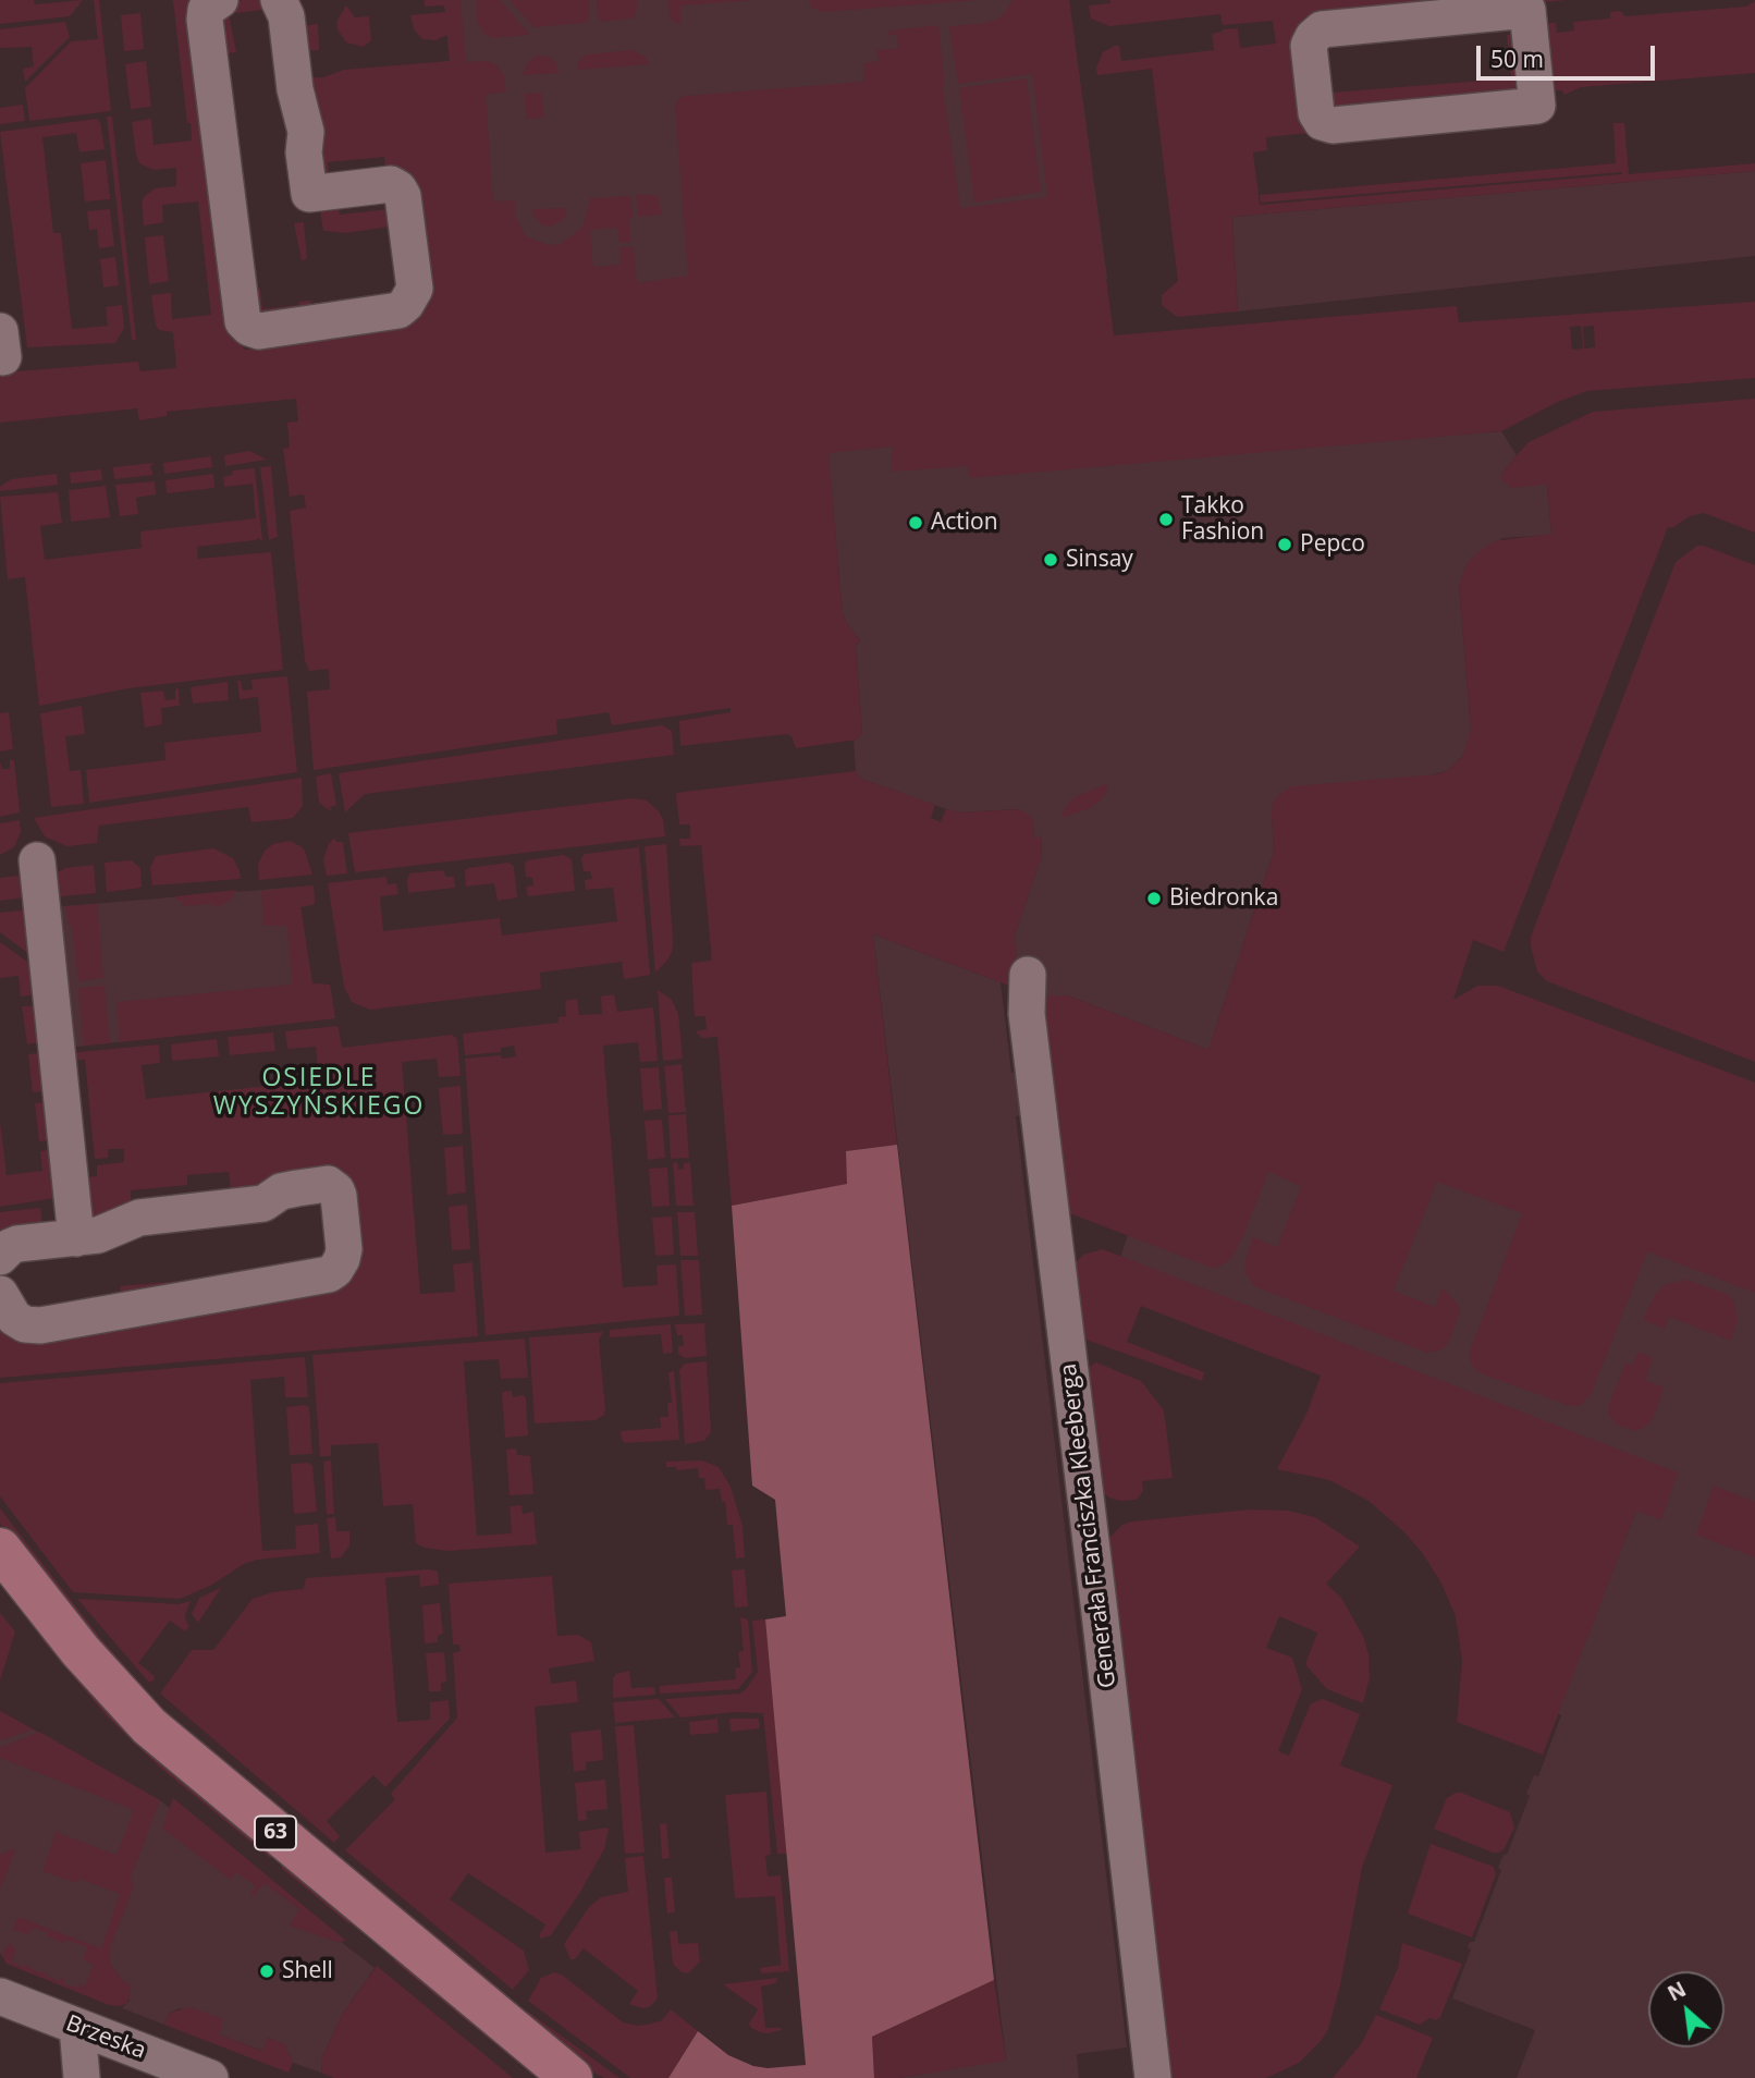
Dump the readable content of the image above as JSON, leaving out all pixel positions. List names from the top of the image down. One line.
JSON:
{"streets":{"main road":["63"],"street":["Generała Franciszka Kleeberga","Brzeska"]},"districts":["OSIEDLE WYSZYŃSKIEGO"],"places":["Takko Fashion","Action","Pepco","Sinsay","Biedronka","Shell"],"scale_bar":"50 m","north":"top left"}
